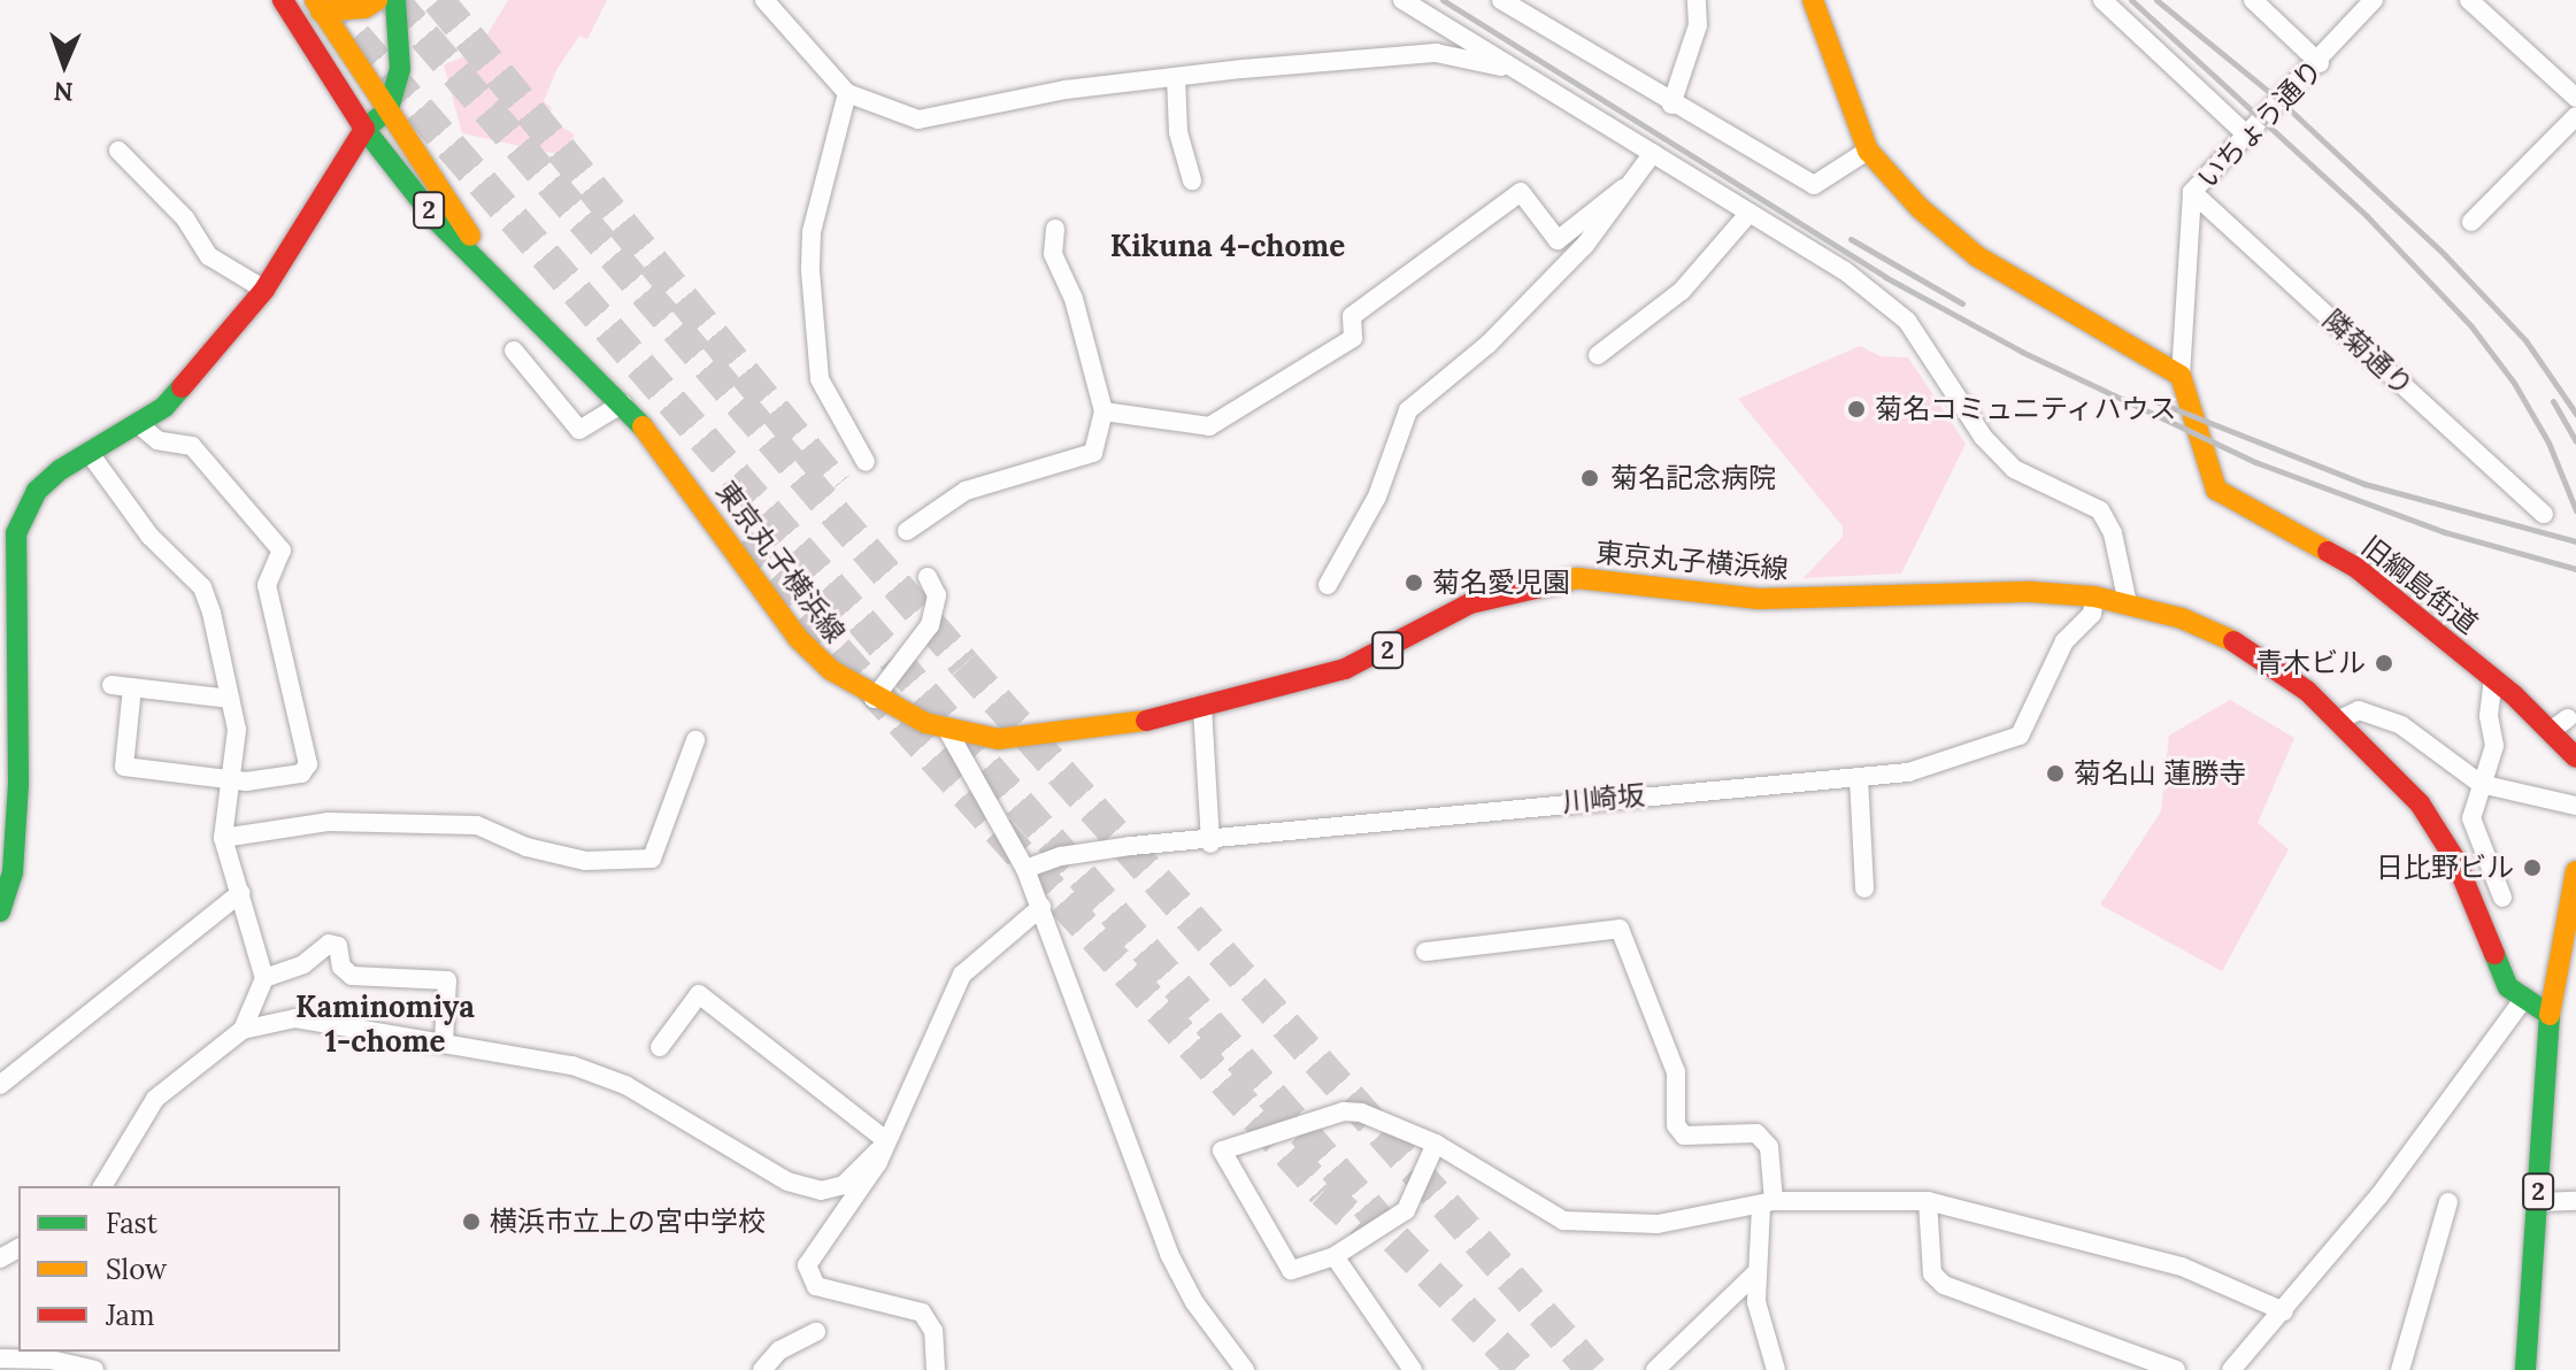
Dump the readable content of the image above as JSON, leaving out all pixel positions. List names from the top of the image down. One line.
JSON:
{"streets":{"main road":["2","東京丸子横浜線","旧綱島街道"],"street":["いちょう通り","隣菊通り","川崎坂"]},"crossings":[["いちょう通り","隣菊通り"],["いちょう通り","旧綱島街道"],["東京丸子横浜線","川崎坂"]],"districts":["Kikuna 4-chome","Kaminomiya 1-chome"],"places":["菊名コミュニティハウス","菊名記念病院","菊名愛児園","青木ビル","菊名山 蓮勝寺","日比野ビル","横浜市立上の宮中学校"],"legend":["Fast","Slow","Jam"],"north":"bottom"}
